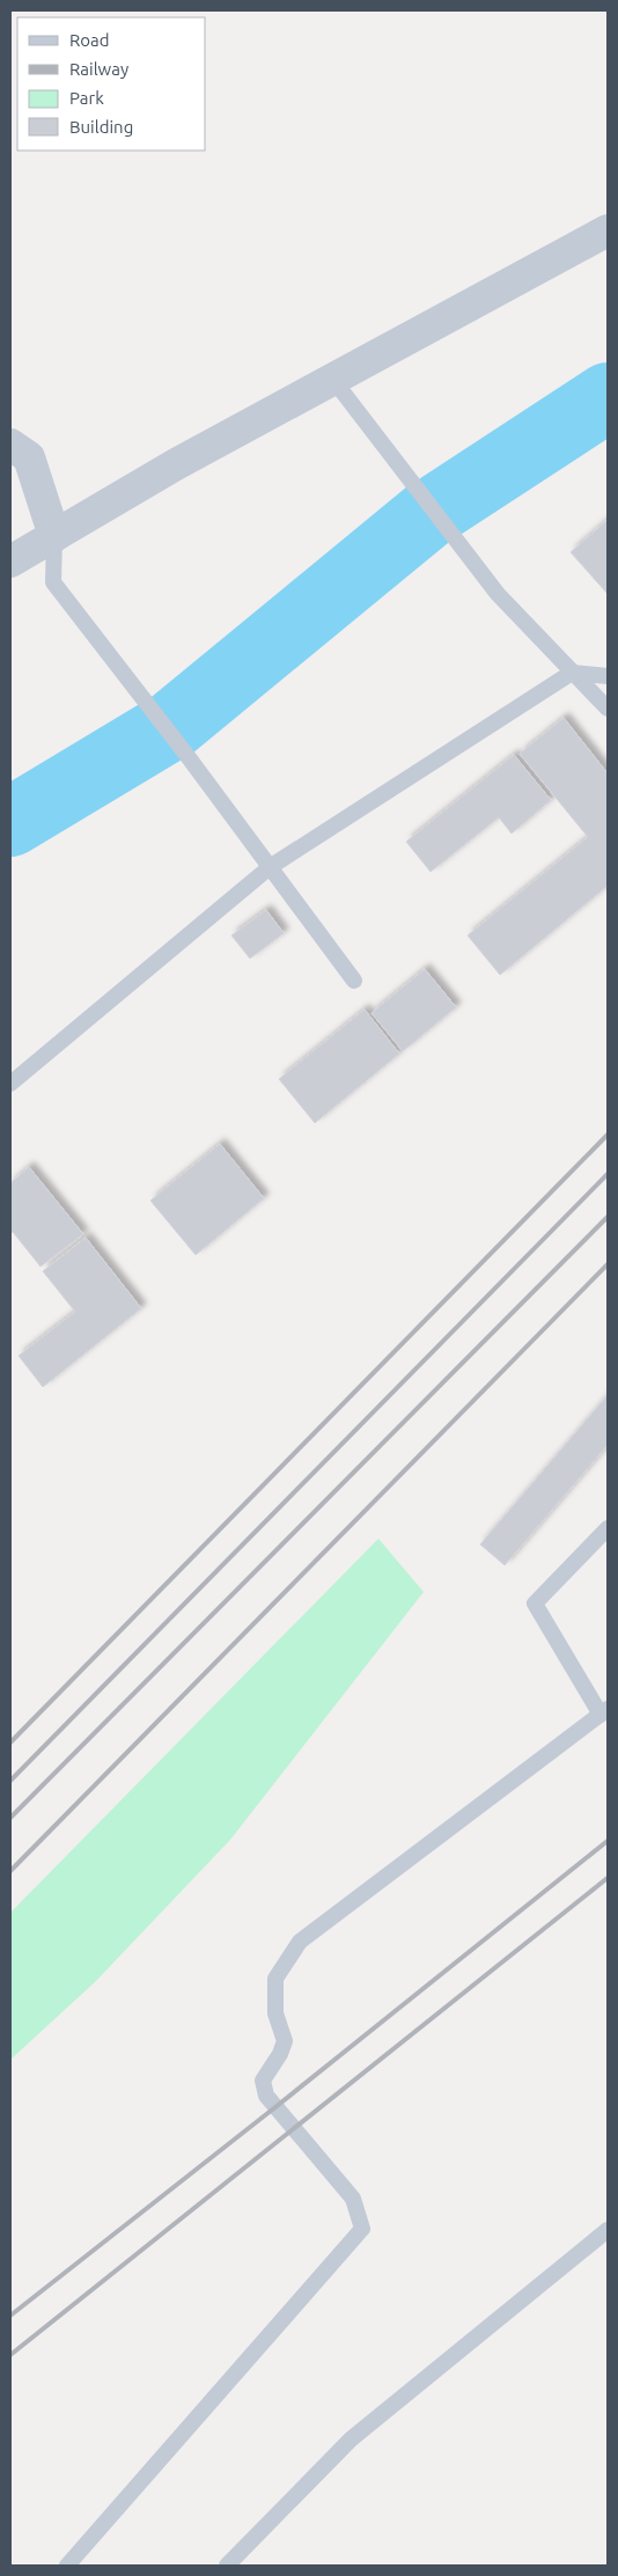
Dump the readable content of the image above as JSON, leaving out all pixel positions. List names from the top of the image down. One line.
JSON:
{"legend":["Road","Railway","Park","Building"]}
